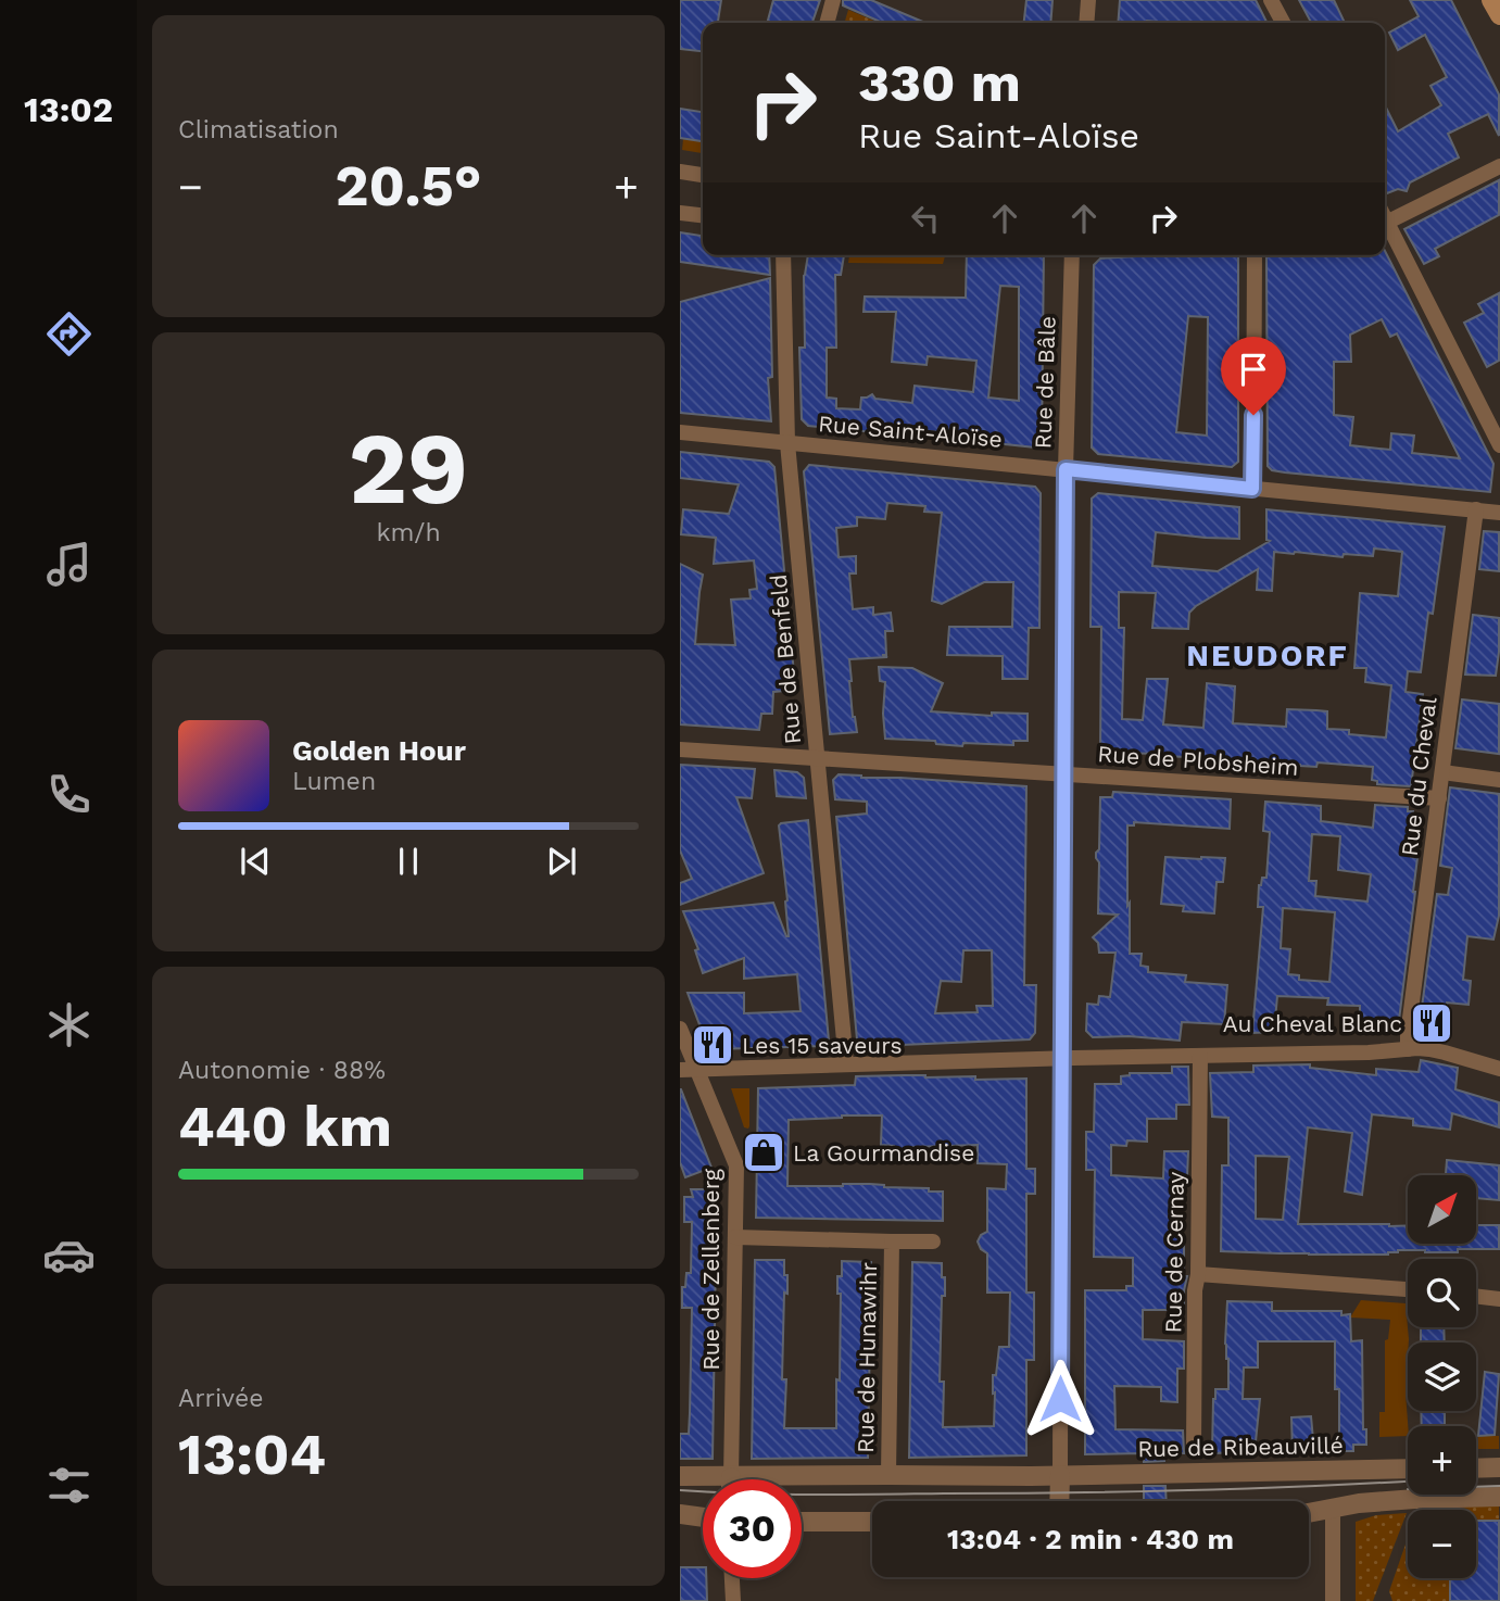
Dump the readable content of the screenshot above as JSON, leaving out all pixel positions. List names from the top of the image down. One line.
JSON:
{"streets":{"street":["Rue de Bâle","Rue Saint-Aloïse","Rue de Benfeld","Rue de Plobsheim","Rue du Cheval","Rue de Cernay","Rue de Zellenberg","Rue de Hunawihr","Rue de Ribeauvillé"]},"crossings":[["Rue de Bâle","Rue Saint-Aloïse"],["Rue de Bâle","Rue de Plobsheim"],["Rue de Bâle","Rue de Ribeauvillé"],["Rue Saint-Aloïse","Rue de Benfeld"],["Rue Saint-Aloïse","Rue du Cheval"],["Rue de Benfeld","Rue de Plobsheim"],["Rue de Plobsheim","Rue du Cheval"],["Rue de Zellenberg","Rue de Hunawihr"],["Rue de Hunawihr","Rue de Ribeauvillé"]],"districts":["NEUDORF"],"places":{"restaurant":["Au Cheval Blanc","Les 15 saveurs"],"shop":["La Gourmandise"]},"north":"top right","page":{"tabs":"13:02","tile":["Climatisation",["29","km/h"],["Autonomie · 88%","440 km"],["Arrivée","13:04"]],"turn":["330 m","Rue Saint-Aloïse"],"heat":["−","20.5°","+"],"song":["Golden Hour","Lumen"],"map_buttons":["+","−"],"limit":"30","trip":"13:04 · 2 min · 430 m"}}
